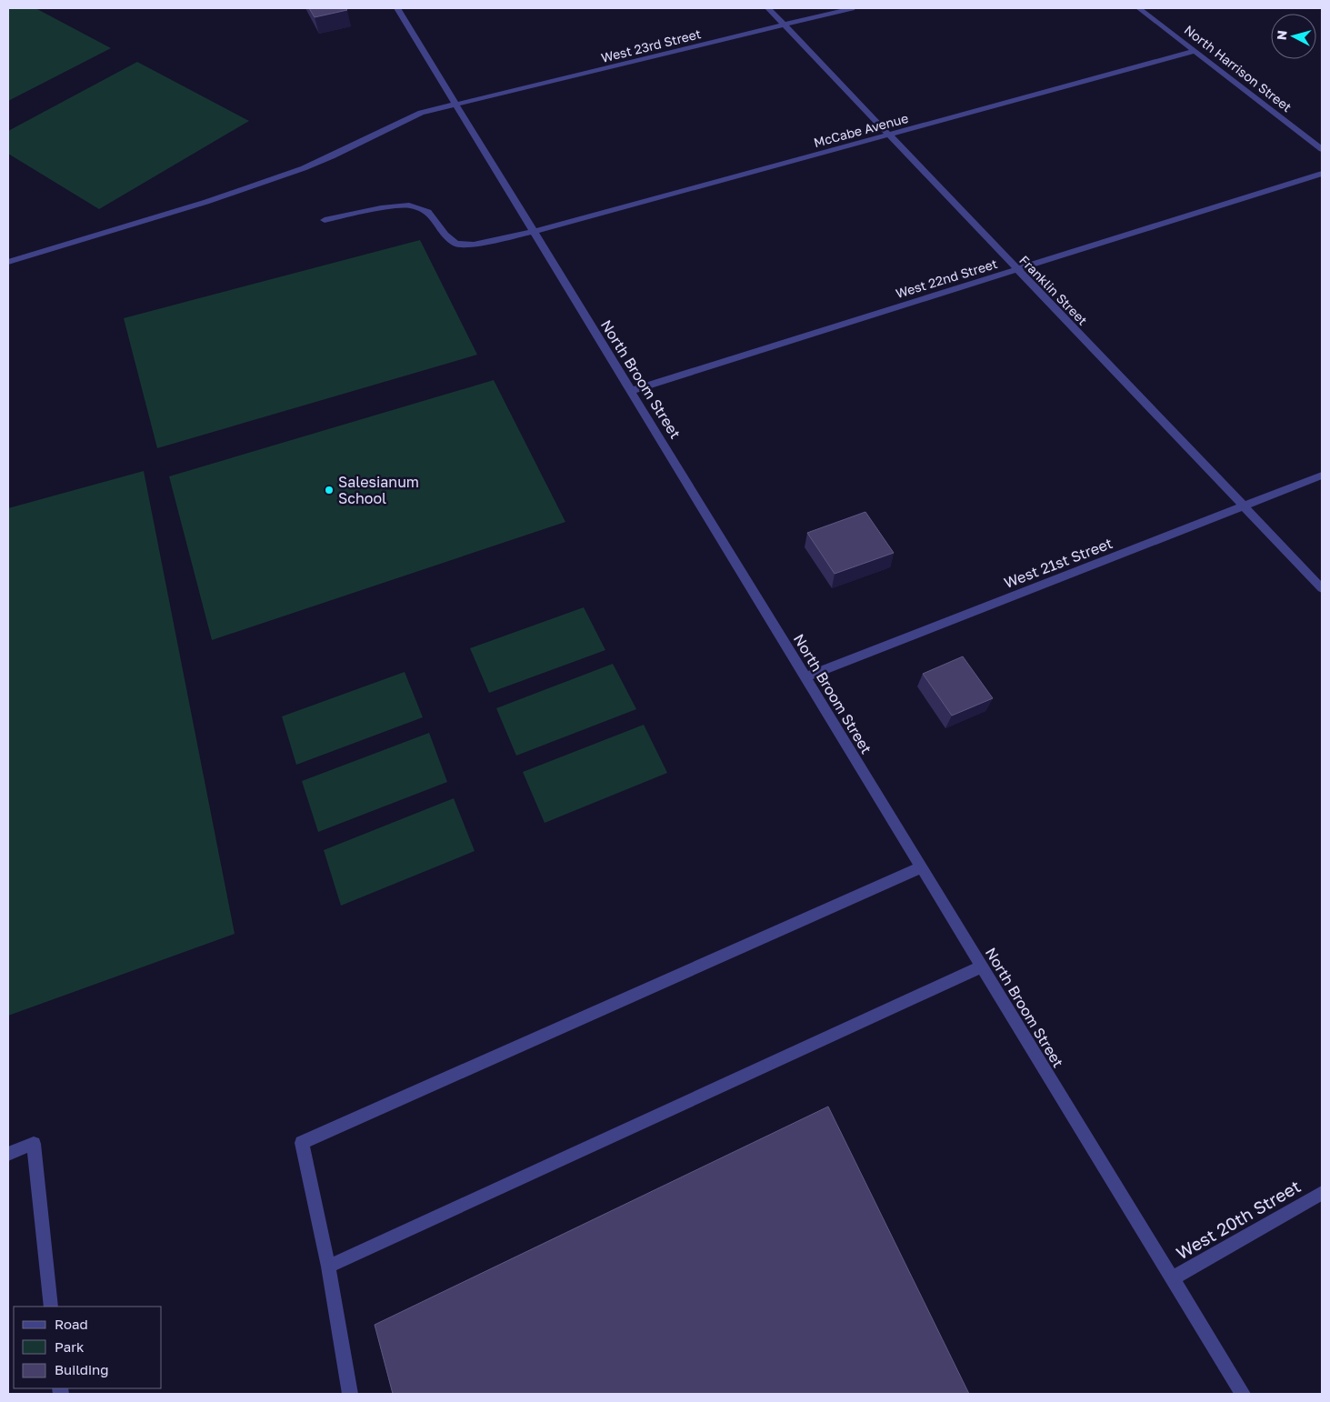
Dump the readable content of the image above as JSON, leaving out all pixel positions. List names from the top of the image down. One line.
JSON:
{"streets":{"street":["West 23rd Street","North Harrison Street","McCabe Avenue","West 22nd Street","Franklin Street","North Broom Street","West 21st Street","West 20th Street"]},"crossings":[["West 23rd Street","Franklin Street"],["West 23rd Street","North Broom Street"],["North Harrison Street","McCabe Avenue"],["McCabe Avenue","Franklin Street"],["McCabe Avenue","North Broom Street"],["West 22nd Street","Franklin Street"],["West 22nd Street","North Broom Street"],["Franklin Street","West 21st Street"],["North Broom Street","West 21st Street"],["North Broom Street","West 20th Street"]],"places":["Salesianum School"],"legend":["Road","Park","Building"],"north":"left"}
